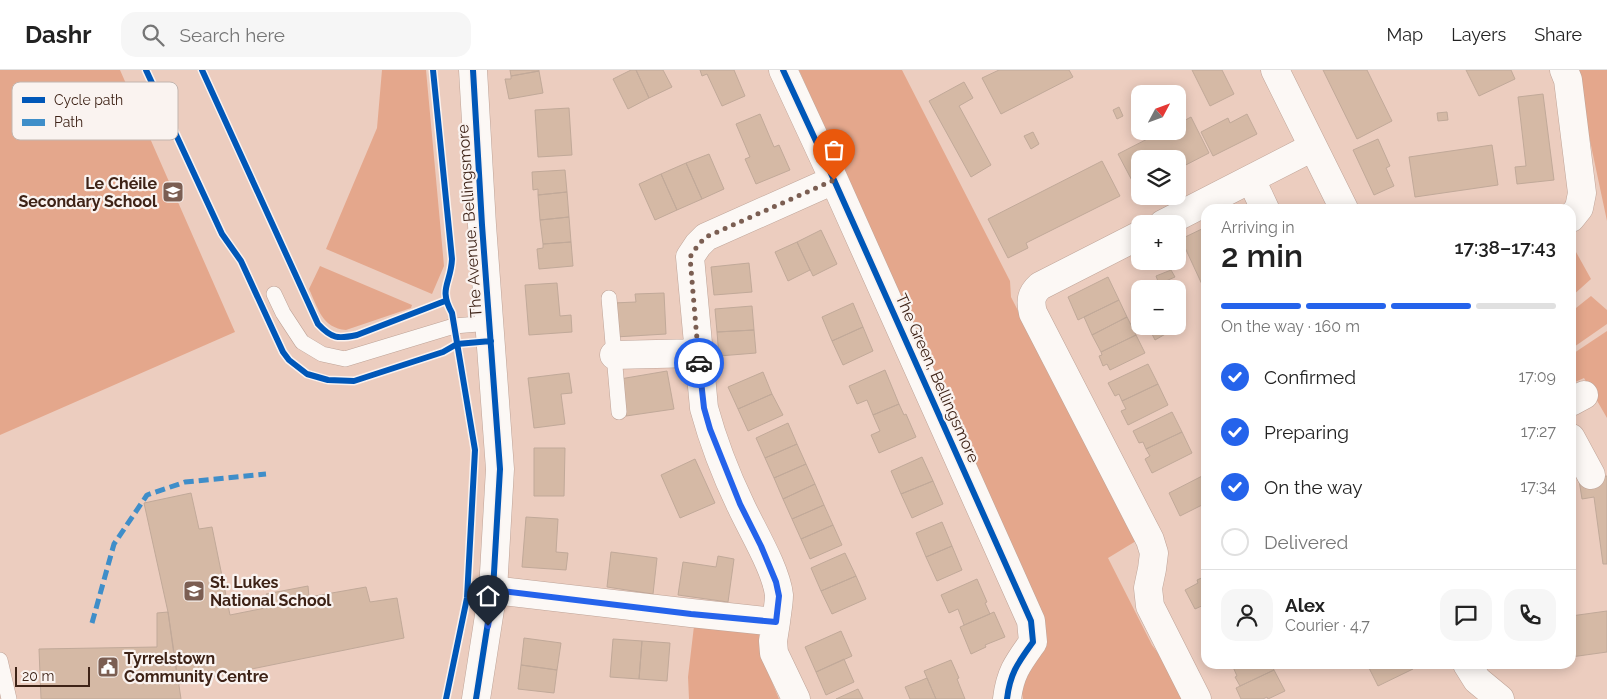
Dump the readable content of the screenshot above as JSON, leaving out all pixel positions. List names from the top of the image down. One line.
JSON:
{"streets":{"street":["The Avenue, Bellingsmore","The Green, Bellingsmore"]},"places":{"school or university":["Le Chéile Secondary School","St. Lukes National School"],"public building":["Tyrrelstown Community Centre"]},"legend":["Cycle path","Path"],"scale_bar":"20 m","north":"top right","page":{"header":"Dashr","search":"Search here","nav":["Map","Layers","Share"],"map_buttons":["+","−"],"heading":["2 min","Arriving in","17:38–17:43"],"panel":["Alex","Courier · 4.7"],"bar":"On the way · 160 m","list":[["Confirmed","17:09"],["Preparing","17:27"],["On the way","17:34"],"Delivered"],"scale":"20 m"}}
